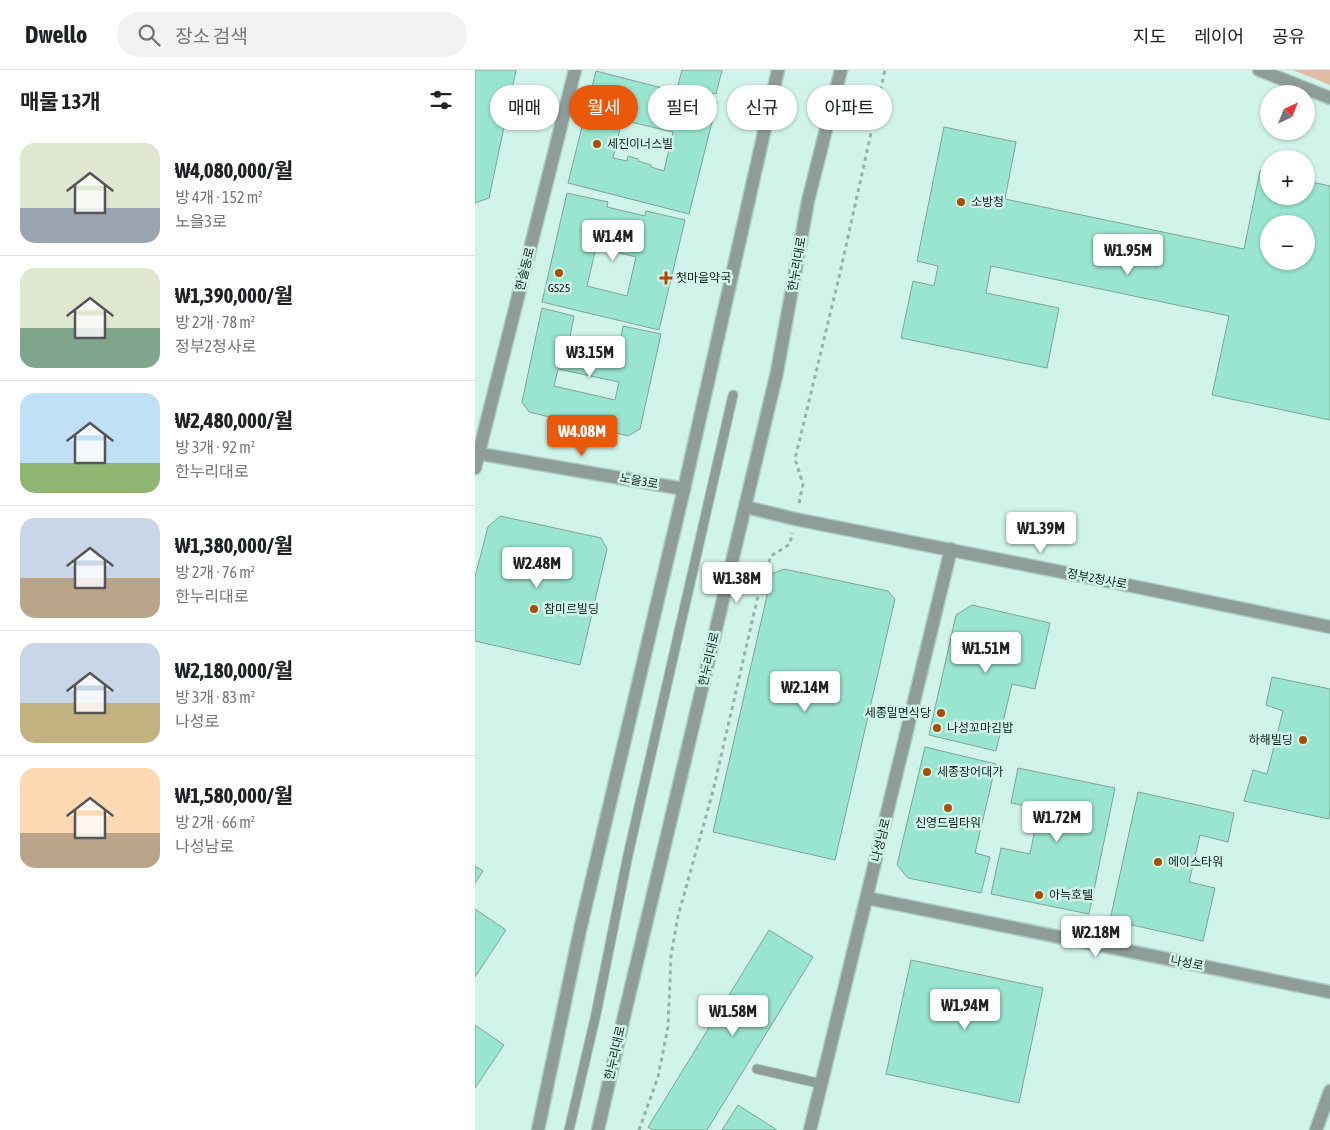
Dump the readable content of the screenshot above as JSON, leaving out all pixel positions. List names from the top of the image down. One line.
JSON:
{"streets":{"street":["한누리대로","한솔동로","노을3로","정부2청사로","나성남로","나성로"]},"crossings":[["한누리대로","정부2청사로"],["한솔동로","노을3로"],["정부2청사로","나성남로"],["나성남로","나성로"]],"places":{"other":["세진이너스빌","소방청","GS25","참미르빌딩","세종밀면식당","나성꼬마김밥","하해빌딩","세종장어대가","신영드림타워","에이스타워","아늑호텔"],"health":["첫마을약국"]},"north":"top right","page":{"header":"Dwello","search":"장소 검색","nav":["지도","레이어","공유"],"heading":"매물 13개","map_buttons":["+","−"],"chip":["매매","월세","필터","신규","아파트"],"list":[{"name":"₩4,080,000/월","note":"방 4개 · 152 m² · 노을3로"},{"name":"₩1,390,000/월","note":"방 2개 · 78 m² · 정부2청사로"},{"name":"₩2,480,000/월","note":"방 3개 · 92 m² · 한누리대로"},{"name":"₩1,380,000/월","note":"방 2개 · 76 m² · 한누리대로"},{"name":"₩2,180,000/월","note":"방 3개 · 83 m² · 나성로"},{"name":"₩1,580,000/월","note":"방 2개 · 66 m² · 나성남로"}],"price":["₩1.4M","₩1.95M","₩3.15M","₩4.08M","₩1.39M","₩2.48M","₩1.38M","₩1.51M","₩2.14M","₩1.72M","₩2.18M","₩1.94M","₩1.58M"]}}
